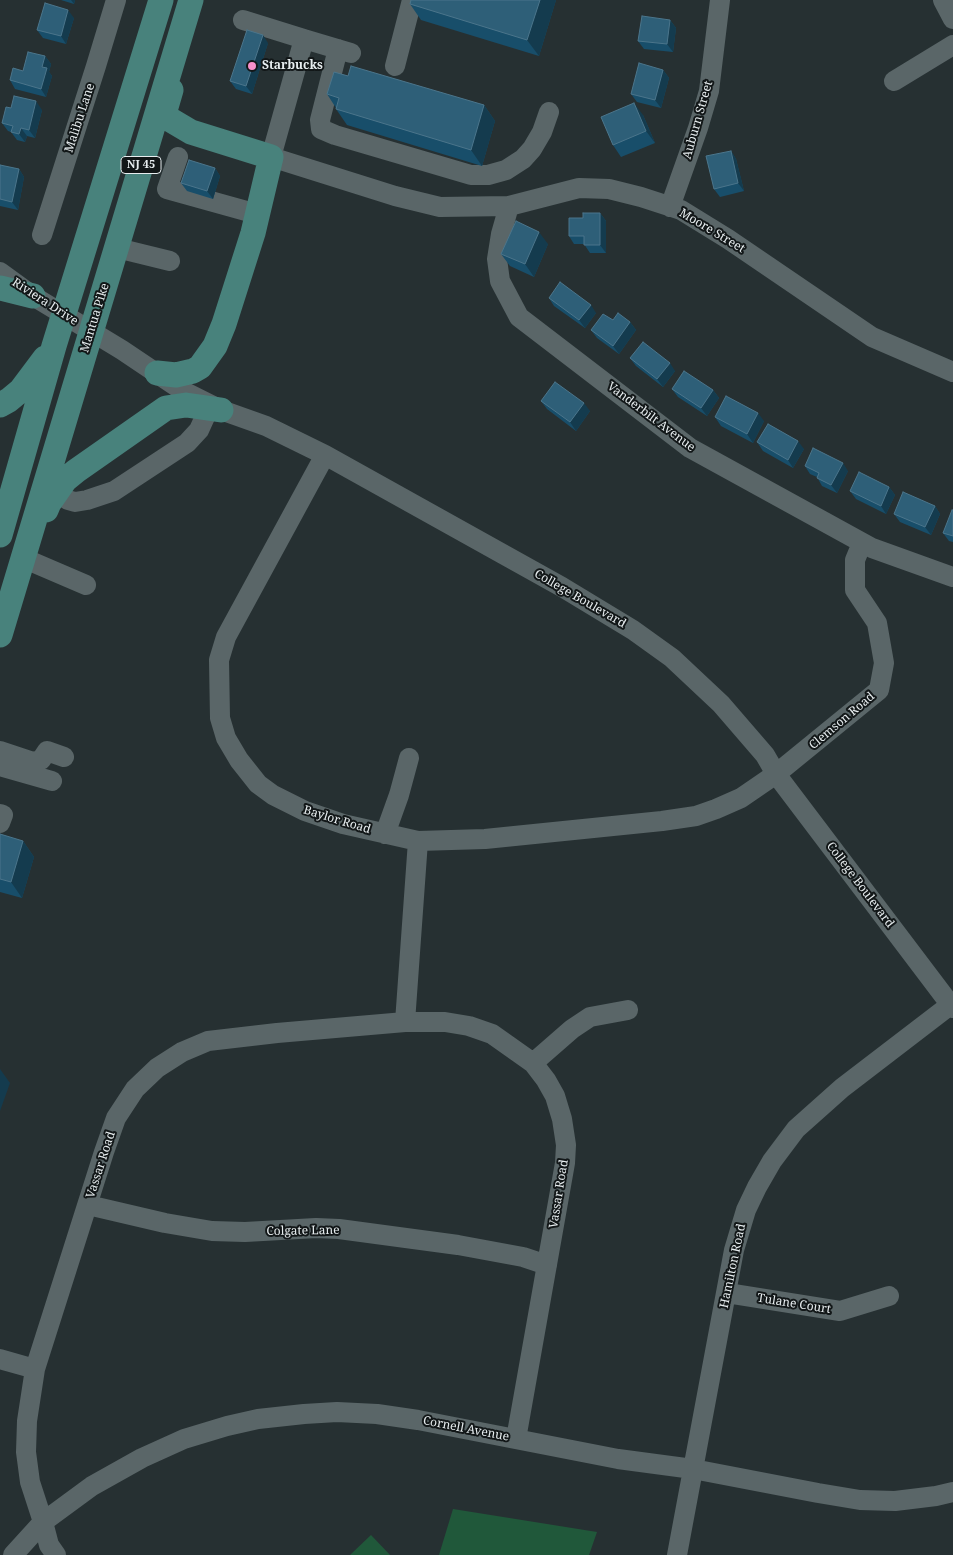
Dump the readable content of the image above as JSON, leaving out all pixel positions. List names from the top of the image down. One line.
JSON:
{"streets":{"main road":["NJ 45","Mantua Pike"],"street":["Malibu Lane","Auburn Street","Moore Street","Riviera Drive","Vanderbilt Avenue","College Boulevard","Clemson Road","Baylor Road","Vassar Road","Colgate Lane","Hamilton Road","Tulane Court","Cornell Avenue"]},"crossings":[["Auburn Street","Moore Street"],["NJ 45","Riviera Drive"],["Moore Street","Vanderbilt Avenue"],["Riviera Drive","Mantua Pike"],["Vanderbilt Avenue","Clemson Road"],["College Boulevard","Clemson Road"],["College Boulevard","Baylor Road"],["College Boulevard","Hamilton Road"],["Clemson Road","Baylor Road"],["Vassar Road","Colgate Lane"],["Vassar Road","Cornell Avenue"],["Hamilton Road","Tulane Court"],["Hamilton Road","Cornell Avenue"]],"places":["Starbucks"]}
